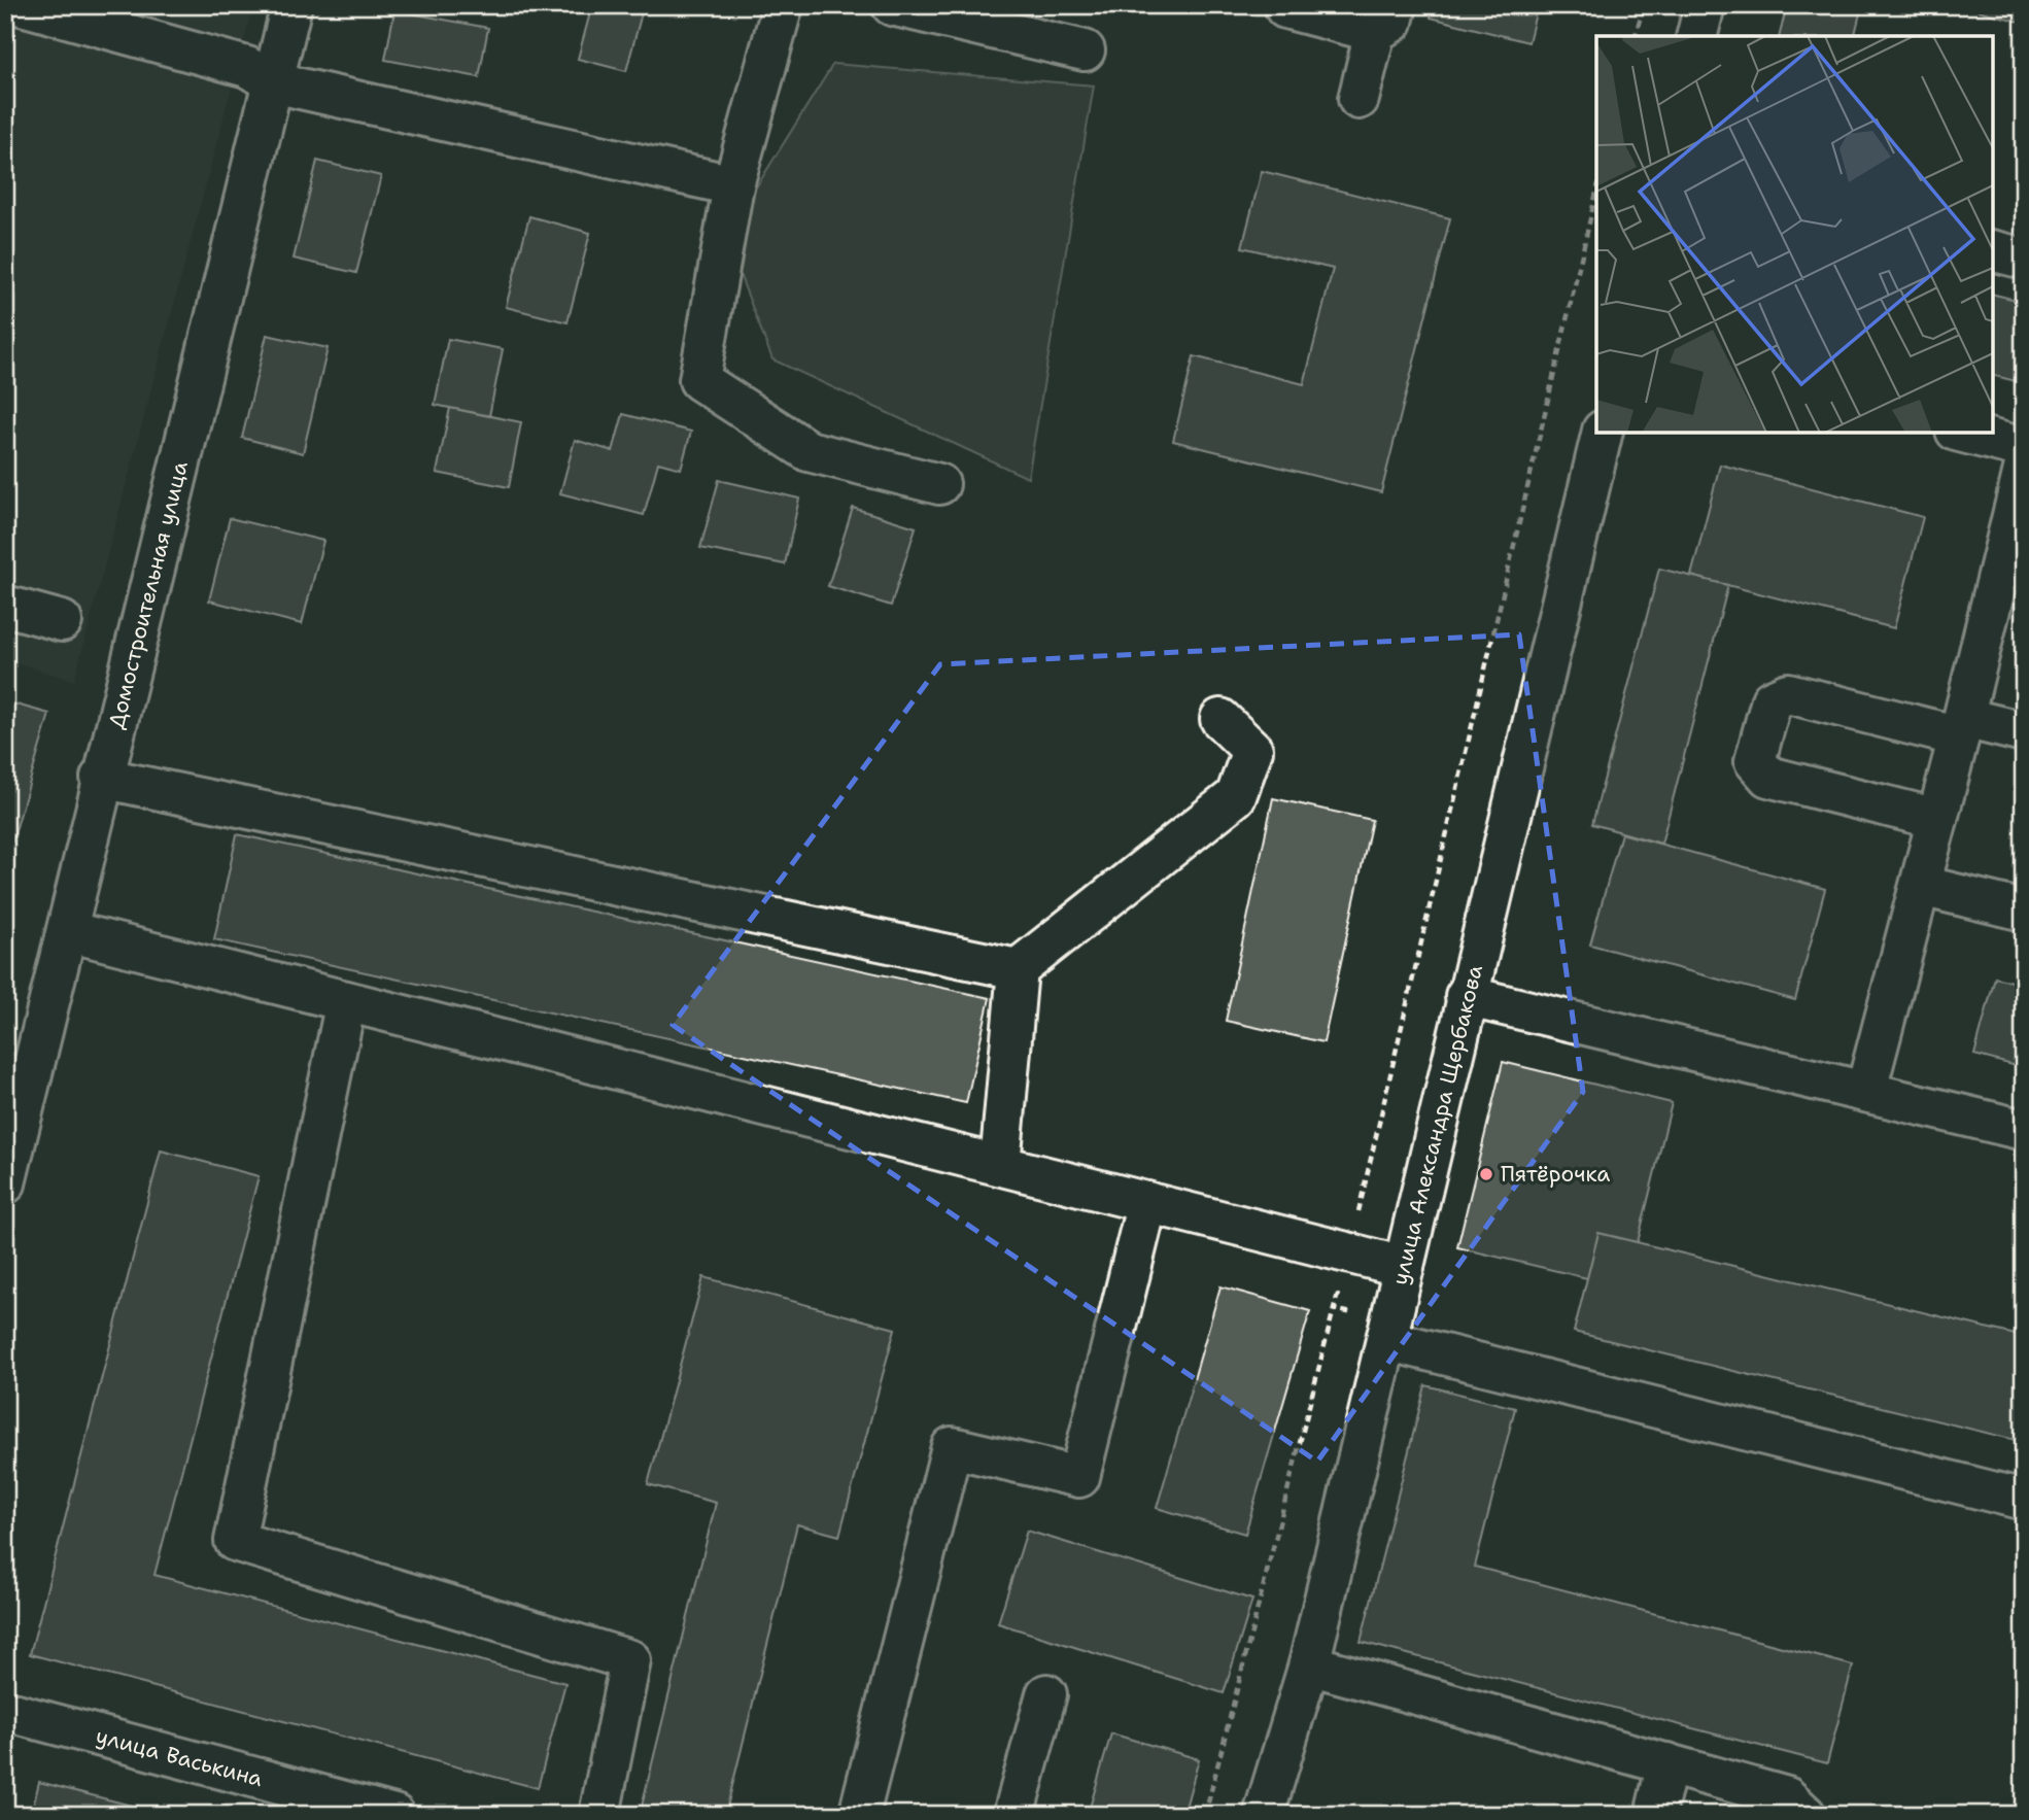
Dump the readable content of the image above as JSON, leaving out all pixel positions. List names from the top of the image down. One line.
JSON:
{"streets":{"street":["Домостроительная улица","улица Александра Щербакова","улица Васькина"]},"places":["Пятёрочка"]}
